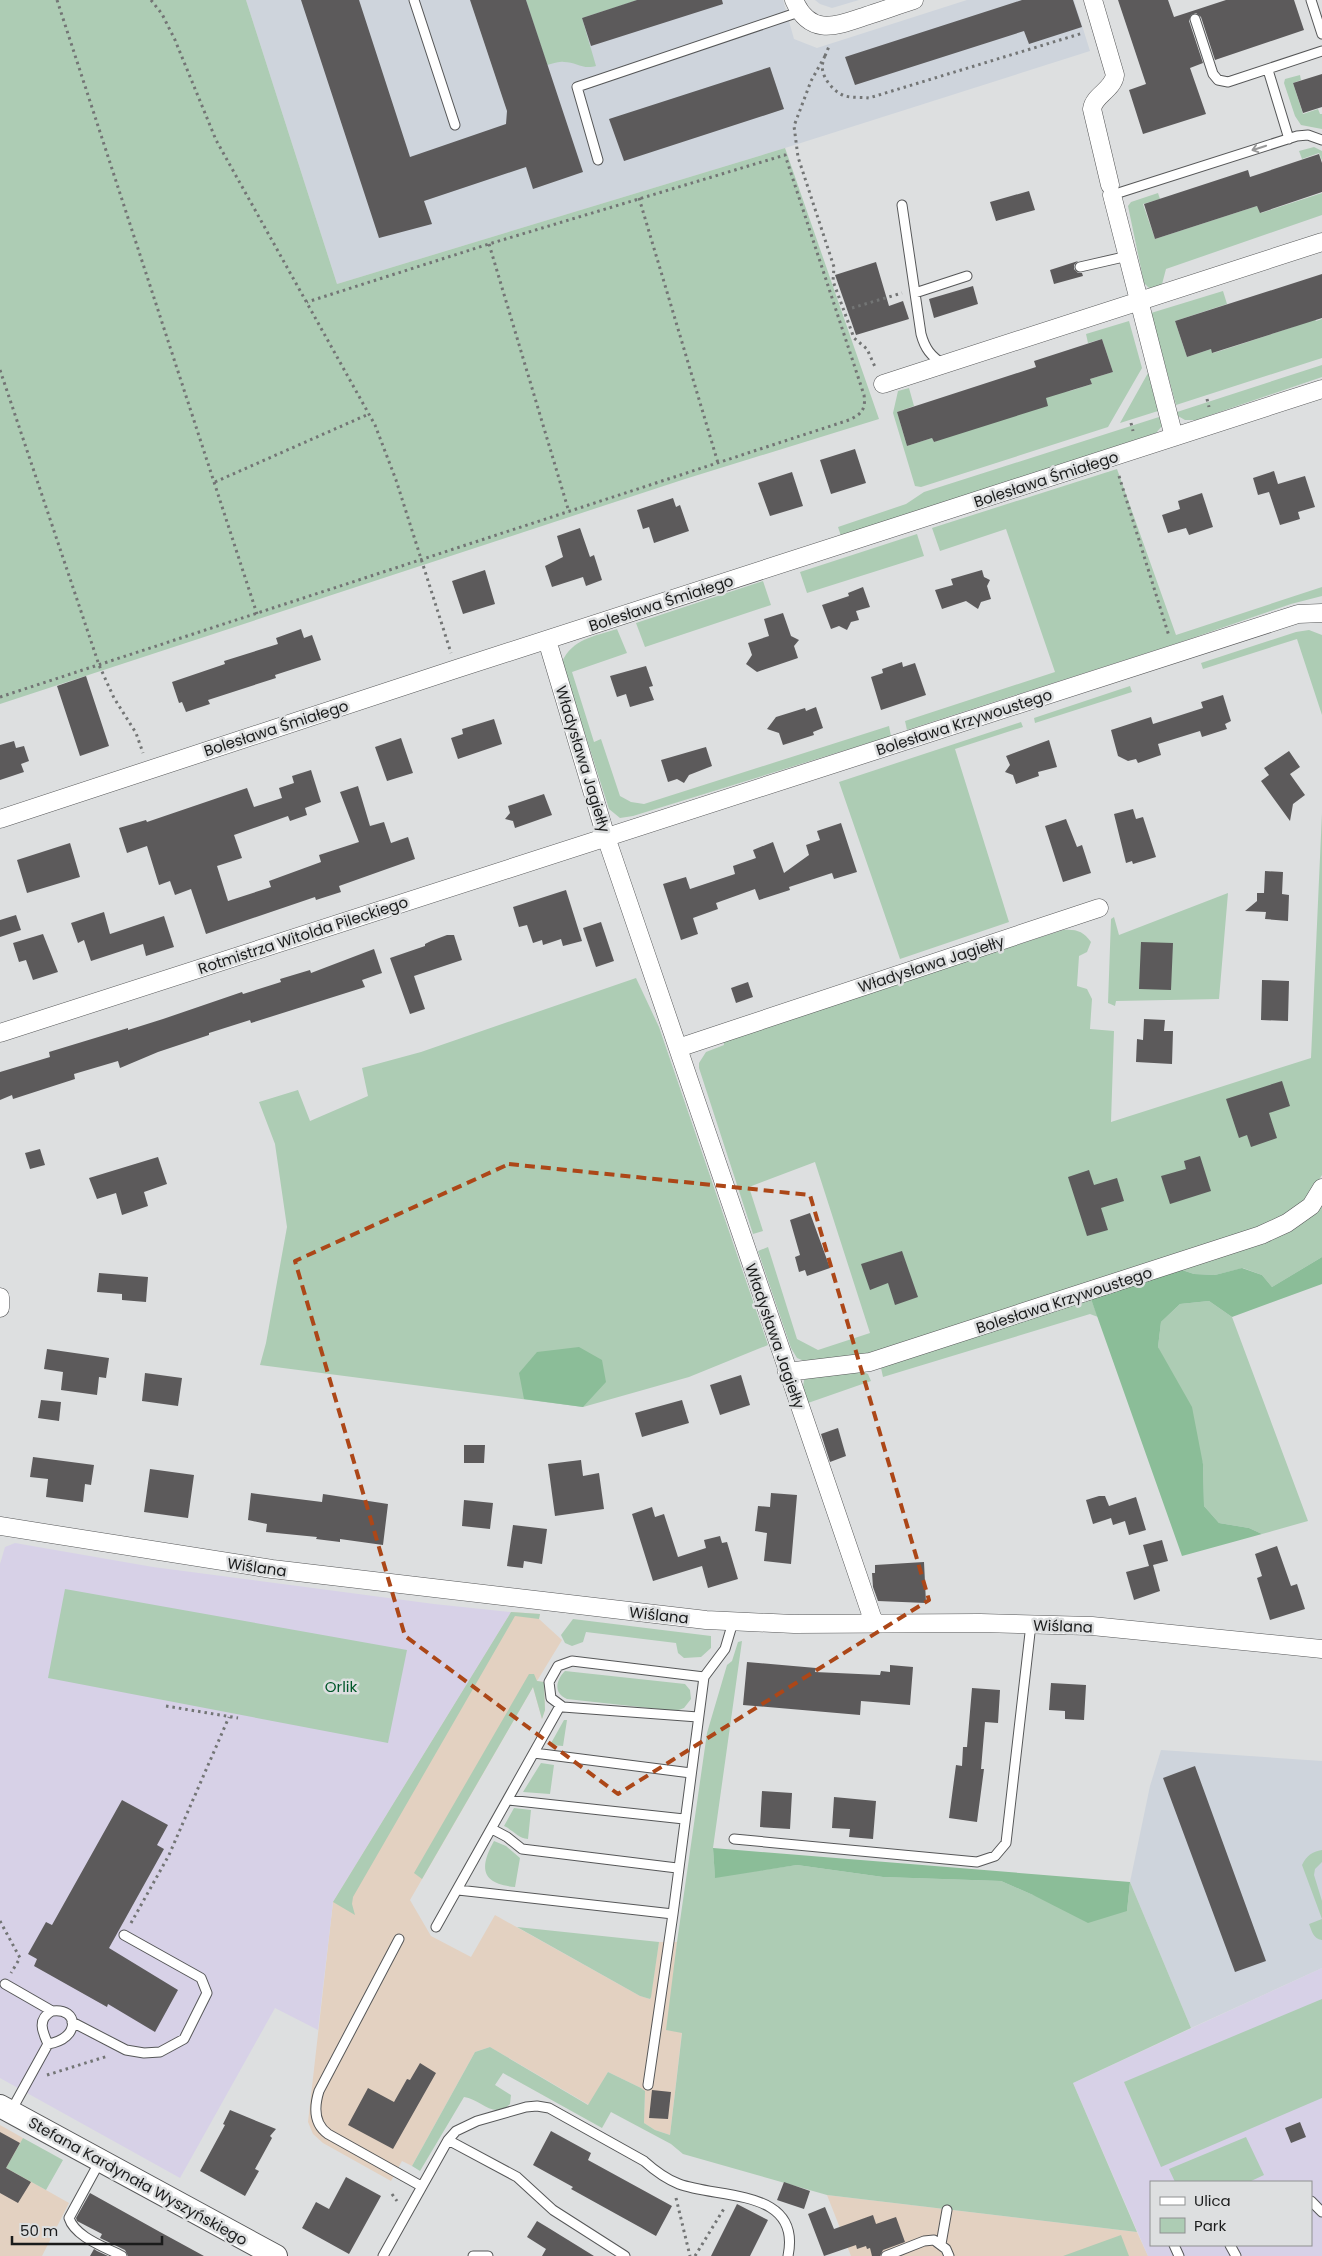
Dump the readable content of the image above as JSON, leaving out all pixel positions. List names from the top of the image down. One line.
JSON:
{"streets":{"street":["Bolesława Śmiałego","Bolesława Krzywoustego","Władysława Jagiełły","Rotmistrza Witolda Pileckiego","Wiślana","Stefana Kardynała Wyszyńskiego"]},"crossings":[["Bolesława Śmiałego","Władysława Jagiełły"],["Bolesława Krzywoustego","Władysława Jagiełły"],["Bolesława Krzywoustego","Rotmistrza Witolda Pileckiego"],["Władysława Jagiełły","Rotmistrza Witolda Pileckiego"],["Władysława Jagiełły","Wiślana"]],"parks":["Orlik"],"legend":["Ulica","Park"],"scale_bar":"50 m"}
